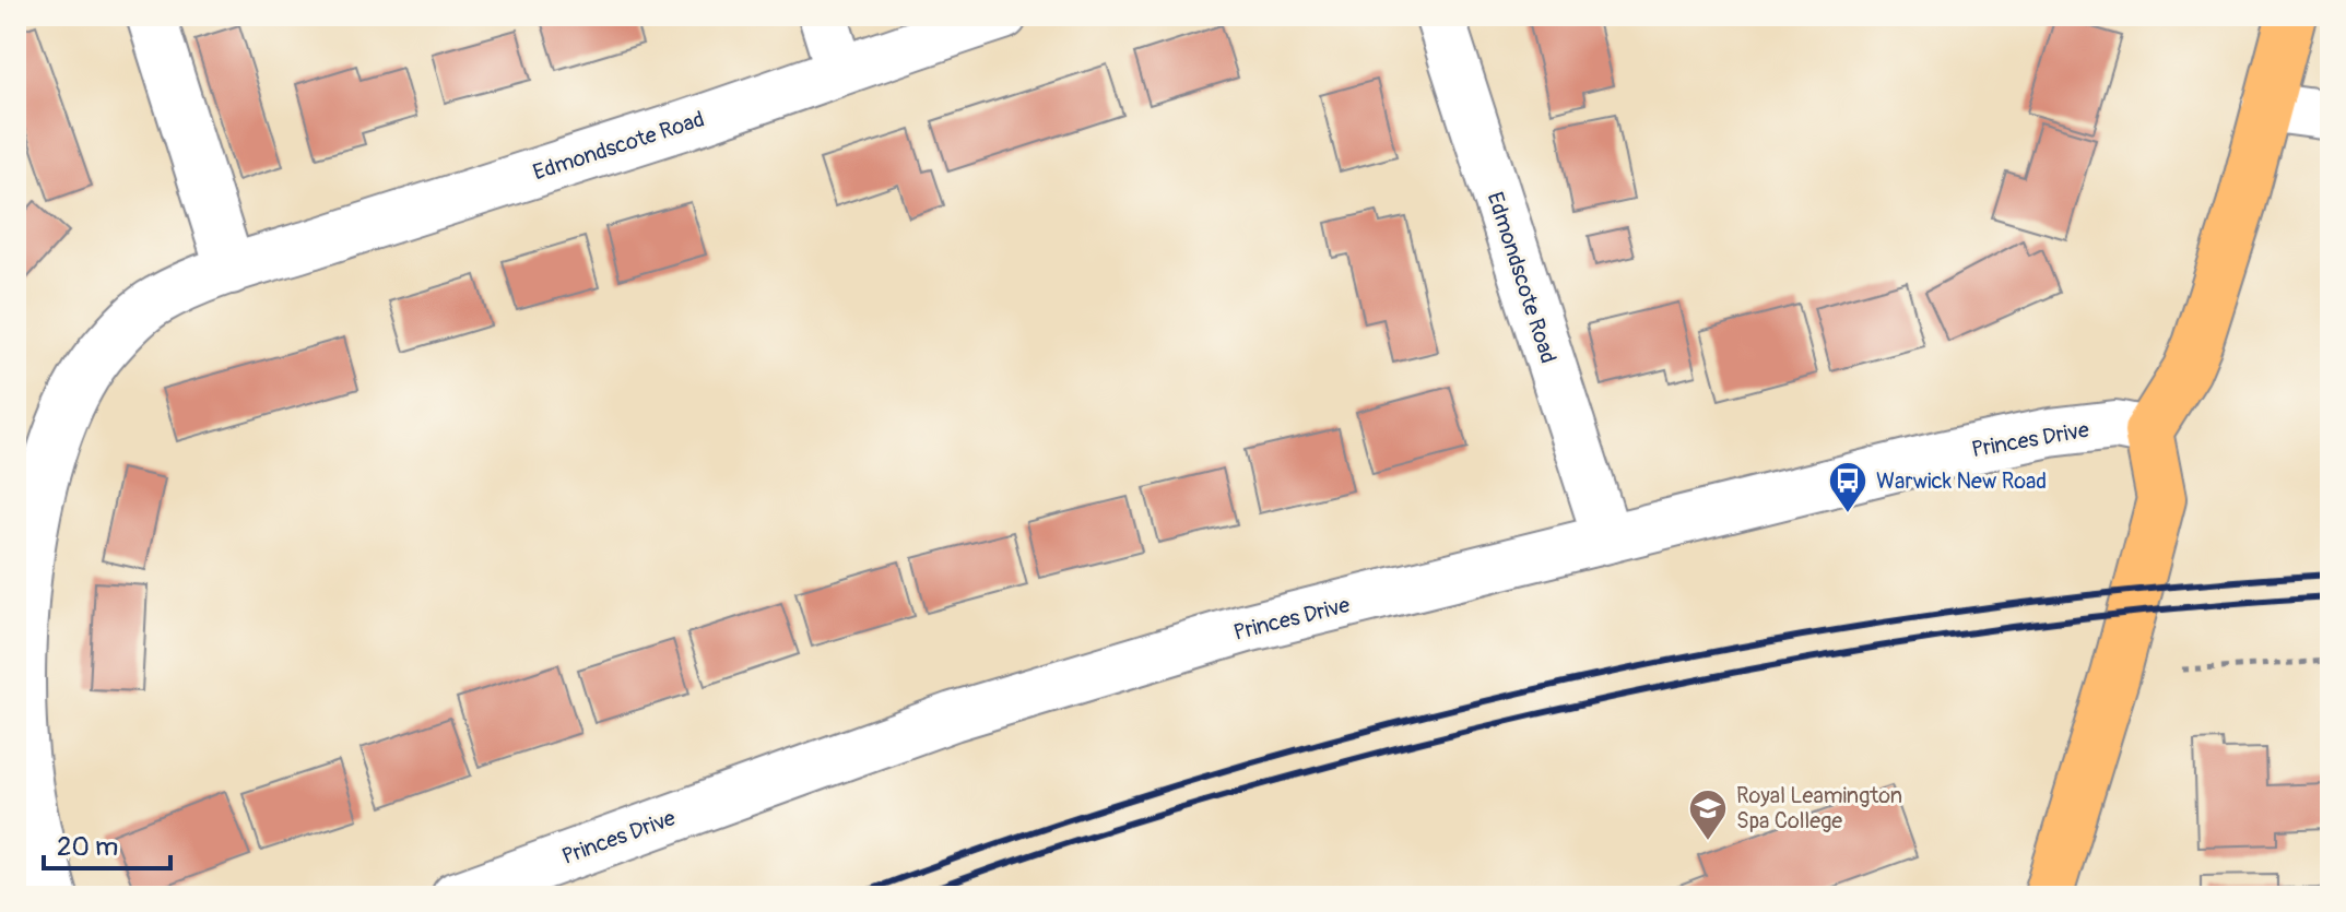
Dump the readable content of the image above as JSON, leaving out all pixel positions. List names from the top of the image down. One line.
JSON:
{"streets":{"street":["Edmondscote Road","Princes Drive"]},"crossings":[["Edmondscote Road","Princes Drive"]],"places":{"bus stop":["Warwick New Road"],"school or university":["Royal Leamington Spa College"]},"scale_bar":"20 m"}
